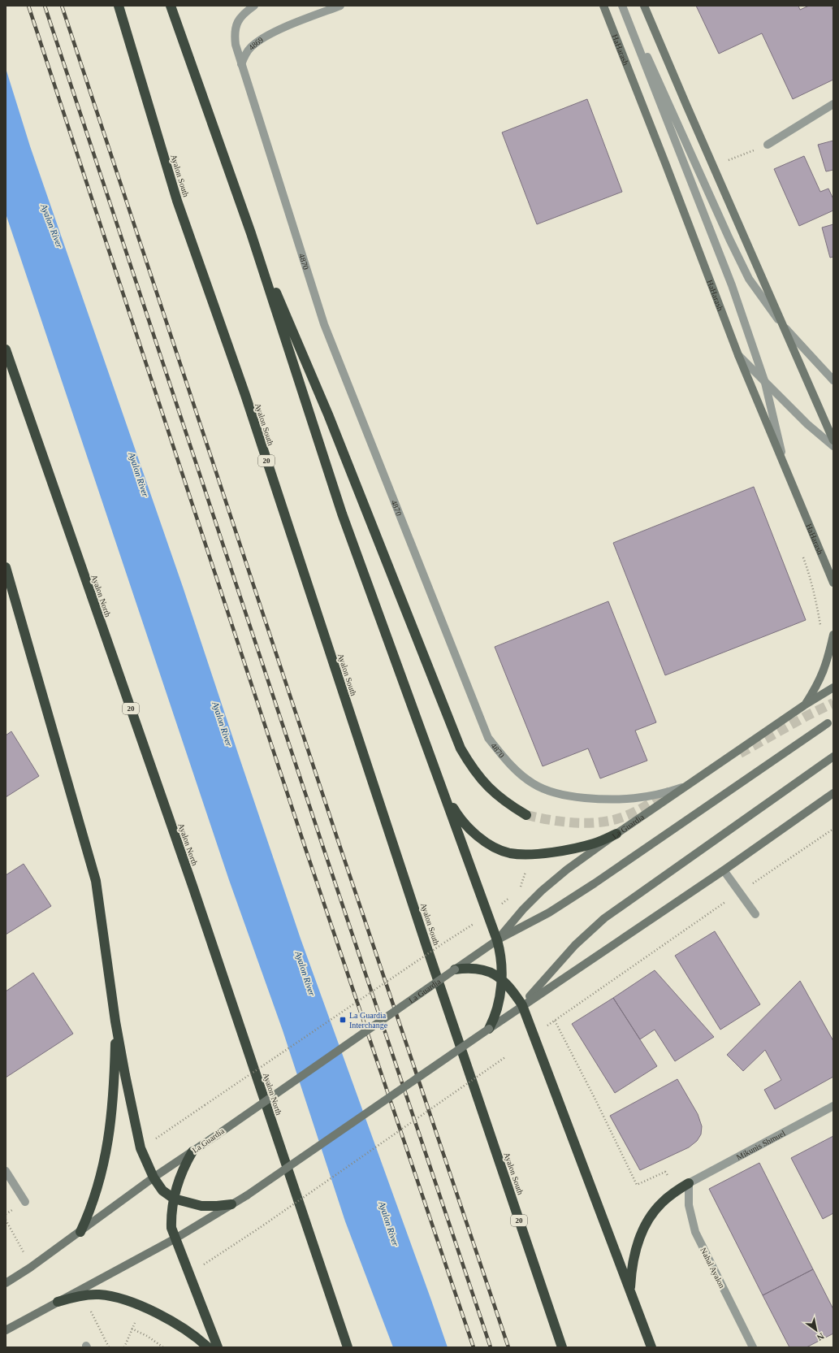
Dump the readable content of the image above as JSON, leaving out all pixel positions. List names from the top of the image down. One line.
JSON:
{"streets":{"highway":["Ayalon South","20","Ayalon North"],"main road":["HaHarash","La Guardia"],"street":["4869","4870","Mikunis Shmuel","Nahal Ayalon"]},"crossings":[["4869","4870"],["4870","La Guardia"],["Mikunis Shmuel","Nahal Ayalon"]],"water":["Ayalon River"],"places":{"transit":["La Guardia Interchange"]},"north":"bottom right"}
